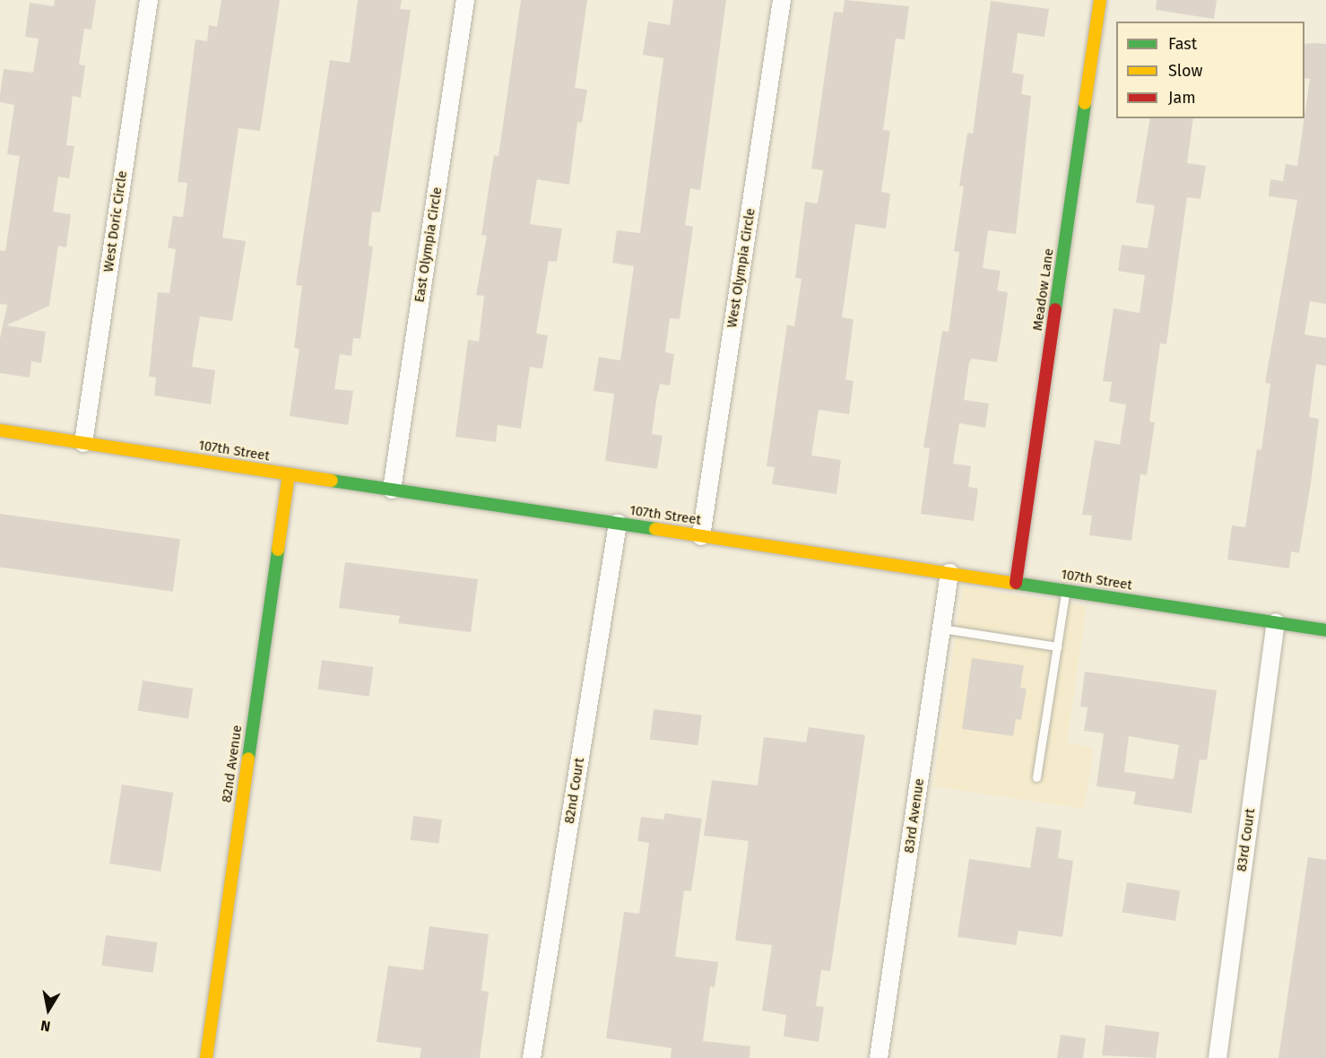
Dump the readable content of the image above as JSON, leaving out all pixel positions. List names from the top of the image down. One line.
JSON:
{"streets":{"street":["West Doric Circle","East Olympia Circle","West Olympia Circle","Meadow Lane","107th Street","82nd Avenue","82nd Court","83rd Avenue","83rd Court"]},"crossings":[["West Doric Circle","107th Street"],["East Olympia Circle","107th Street"],["West Olympia Circle","107th Street"],["Meadow Lane","107th Street"],["107th Street","82nd Avenue"],["107th Street","82nd Court"],["107th Street","83rd Avenue"],["107th Street","83rd Court"]],"legend":["Fast","Slow","Jam"],"north":"bottom"}
